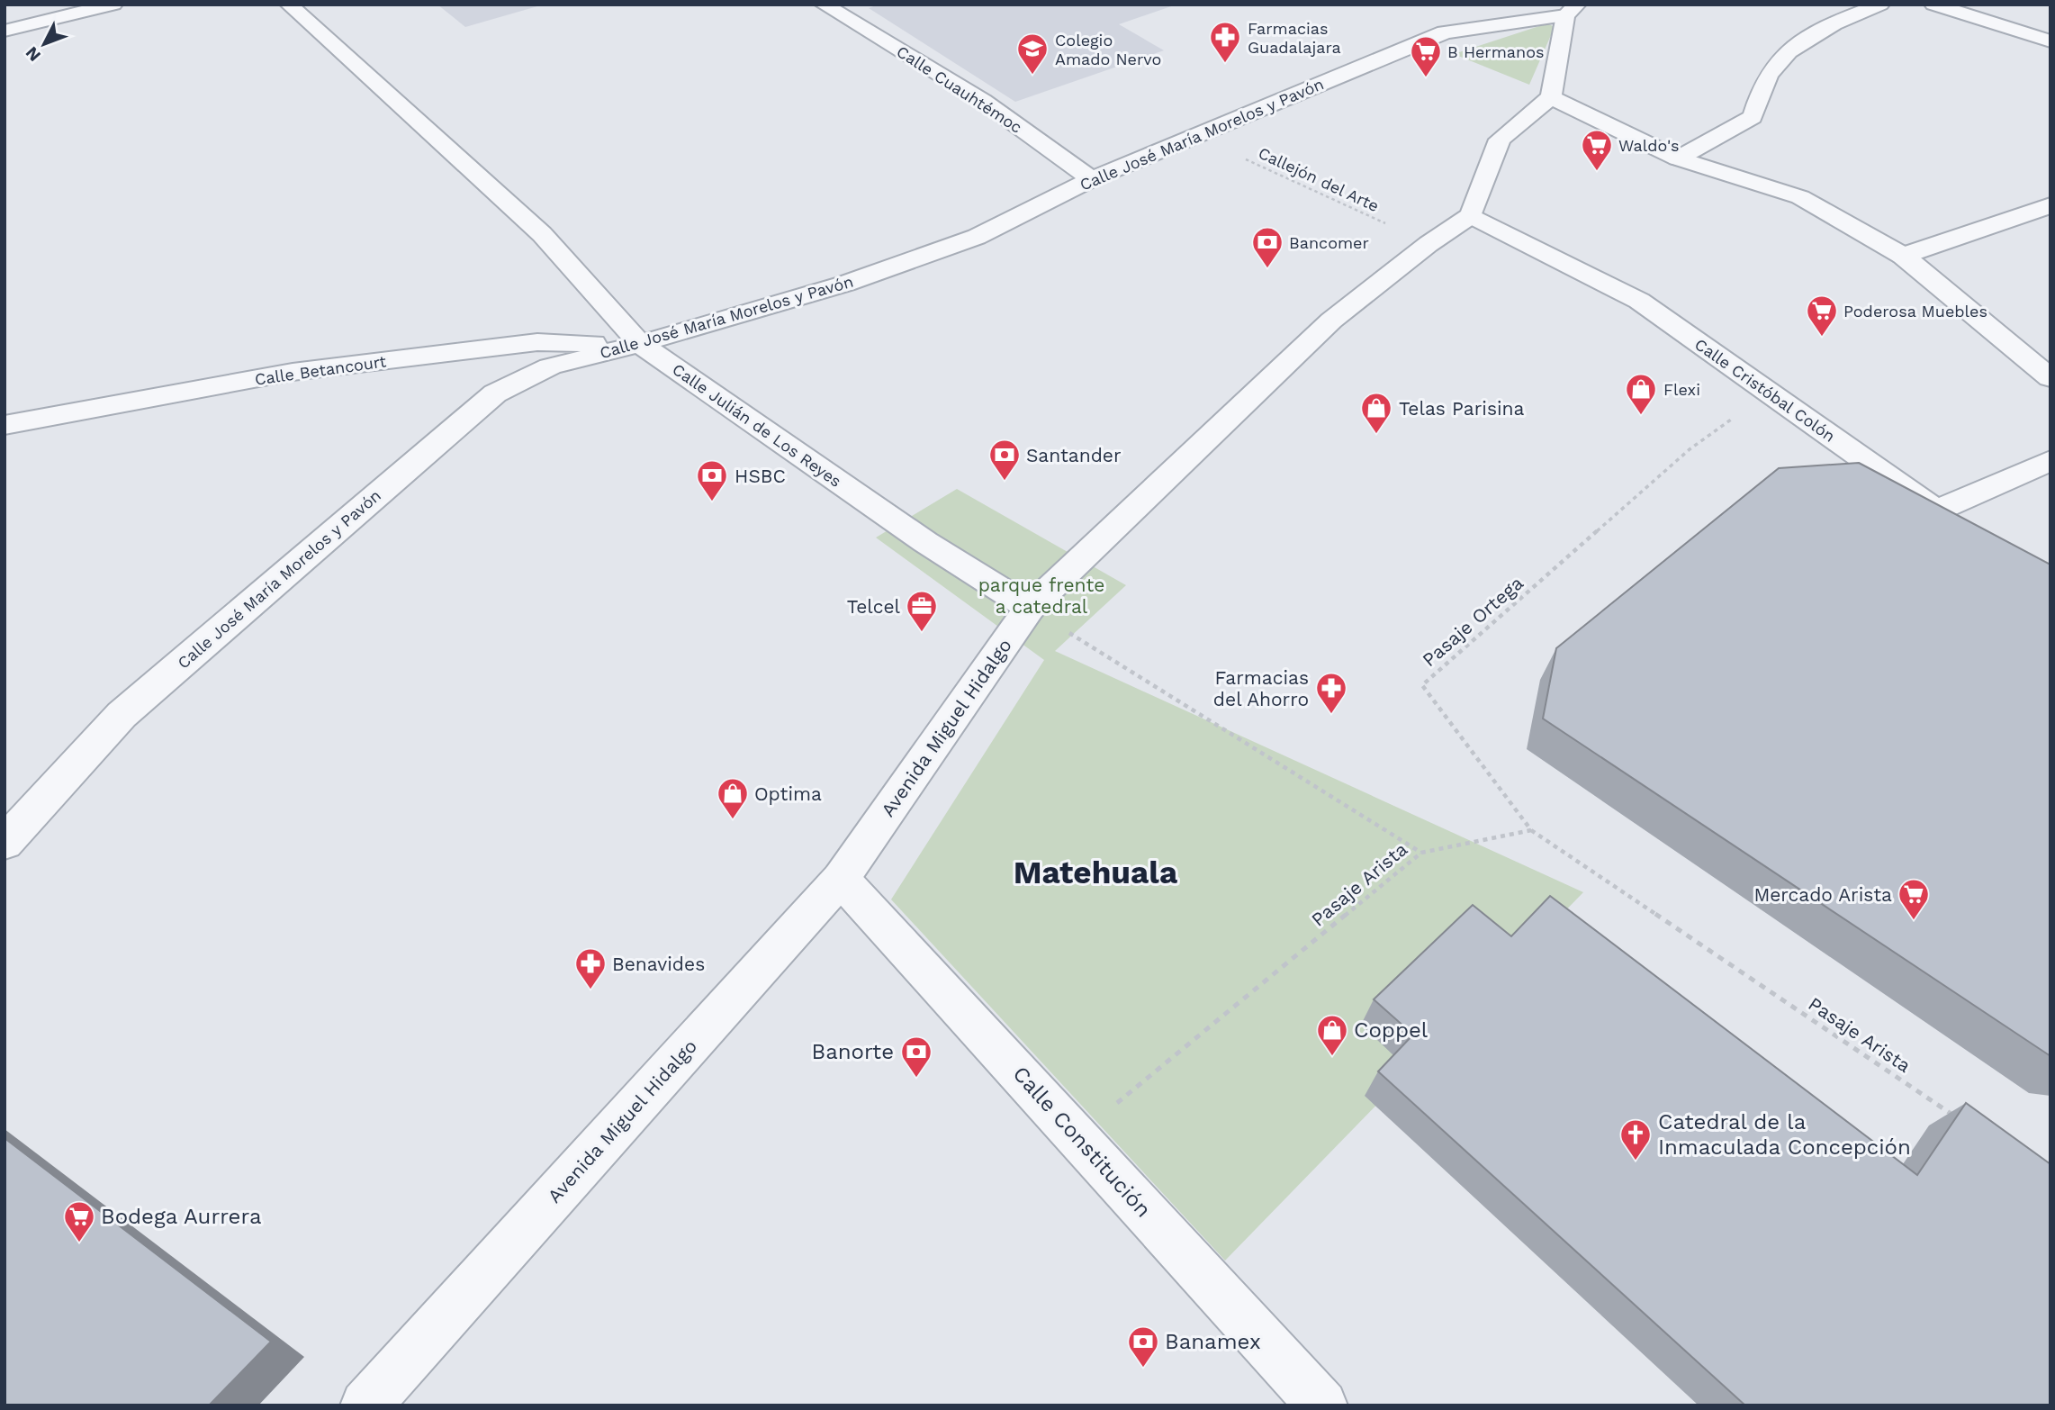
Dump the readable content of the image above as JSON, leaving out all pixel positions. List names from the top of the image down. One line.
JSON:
{"streets":{"street":["Calle Cuauhtémoc","Calle José María Morelos y Pavón","Calle Betancourt","Calle Cristóbal Colón","Calle Julián de Los Reyes","Avenida Miguel Hidalgo","Calle Constitución"],"path":["Callejón del Arte","Pasaje Ortega","Pasaje Arista"]},"crossings":[["Calle Cuauhtémoc","Calle José María Morelos y Pavón"],["Calle José María Morelos y Pavón","Callejón del Arte"],["Calle José María Morelos y Pavón","Calle Betancourt"],["Calle José María Morelos y Pavón","Calle Julián de Los Reyes"],["Callejón del Arte","Avenida Miguel Hidalgo"],["Calle Betancourt","Calle Julián de Los Reyes"],["Calle Cristóbal Colón","Pasaje Ortega"],["Calle Cristóbal Colón","Avenida Miguel Hidalgo"],["Calle Julián de Los Reyes","Avenida Miguel Hidalgo"],["Calle Julián de Los Reyes","Pasaje Arista"],["Pasaje Ortega","Pasaje Arista"],["Avenida Miguel Hidalgo","Pasaje Arista"],["Avenida Miguel Hidalgo","Calle Constitución"],["Pasaje Arista","Calle Constitución"]],"districts":["Matehuala"],"parks":["parque frente a catedral"],"places":{"pharmacy":["Farmacias Guadalajara","Farmacias del Ahorro","Benavides"],"school or university":["Colegio Amado Nervo"],"supermarket":["B Hermanos","Waldo's","Poderosa Muebles","Mercado Arista","Bodega Aurrera"],"bank":["Bancomer","Santander","HSBC","Banorte","Banamex"],"shop":["Flexi","Telas Parisina","Optima","Coppel"],"office":["Telcel"],"church":["Catedral de la Inmaculada Concepción"]},"north":"bottom left"}
